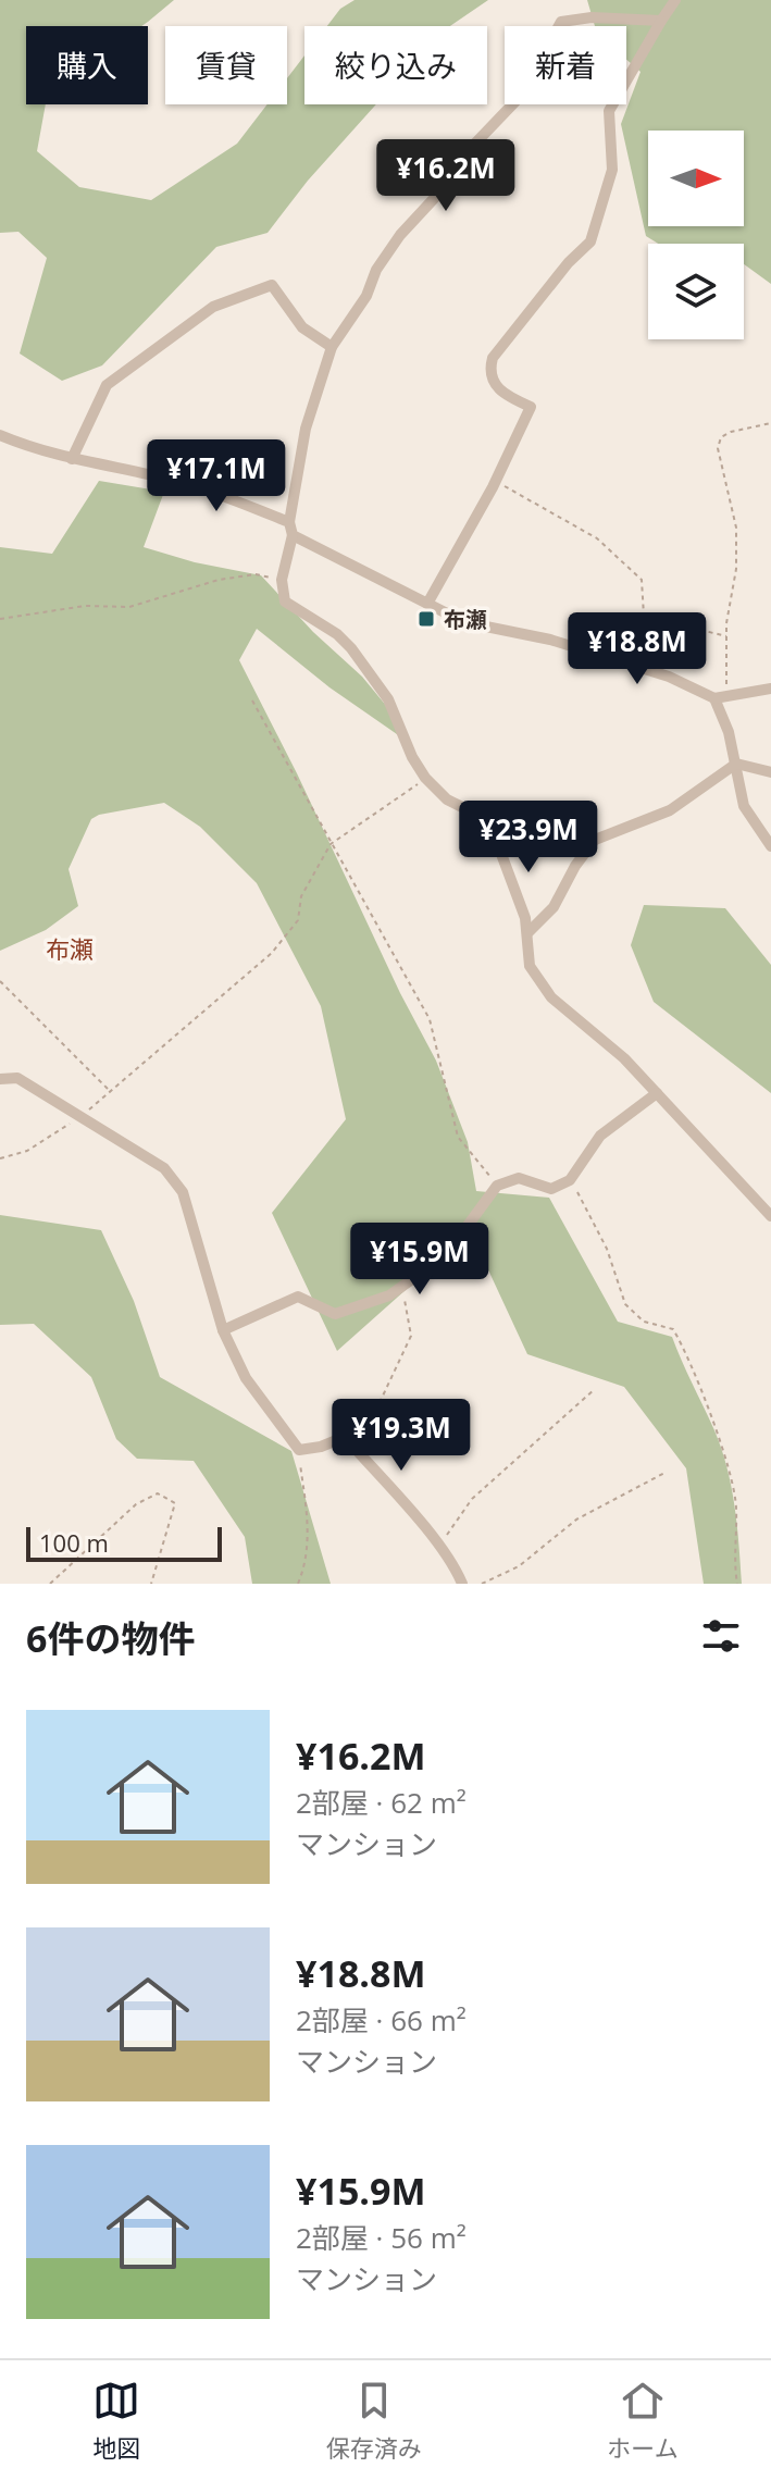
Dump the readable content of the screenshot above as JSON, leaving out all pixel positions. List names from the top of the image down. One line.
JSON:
{"districts":["布瀬"],"places":{"transit":["布瀬"]},"scale_bar":"100 m","north":"right","page":{"chip":["購入","賃貸","絞り込み","新着"],"price":["¥16.2M","¥17.1M","¥18.8M","¥23.9M","¥15.9M","¥19.3M"],"scale":"100 m","heading":"6件の物件","list":[{"name":"¥16.2M","note":"2部屋 · 62 m² · マンション"},{"name":"¥18.8M","note":"2部屋 · 66 m² · マンション"},{"name":"¥15.9M","note":"2部屋 · 56 m² · マンション"}],"tabs":["地図","保存済み","ホーム"]}}
